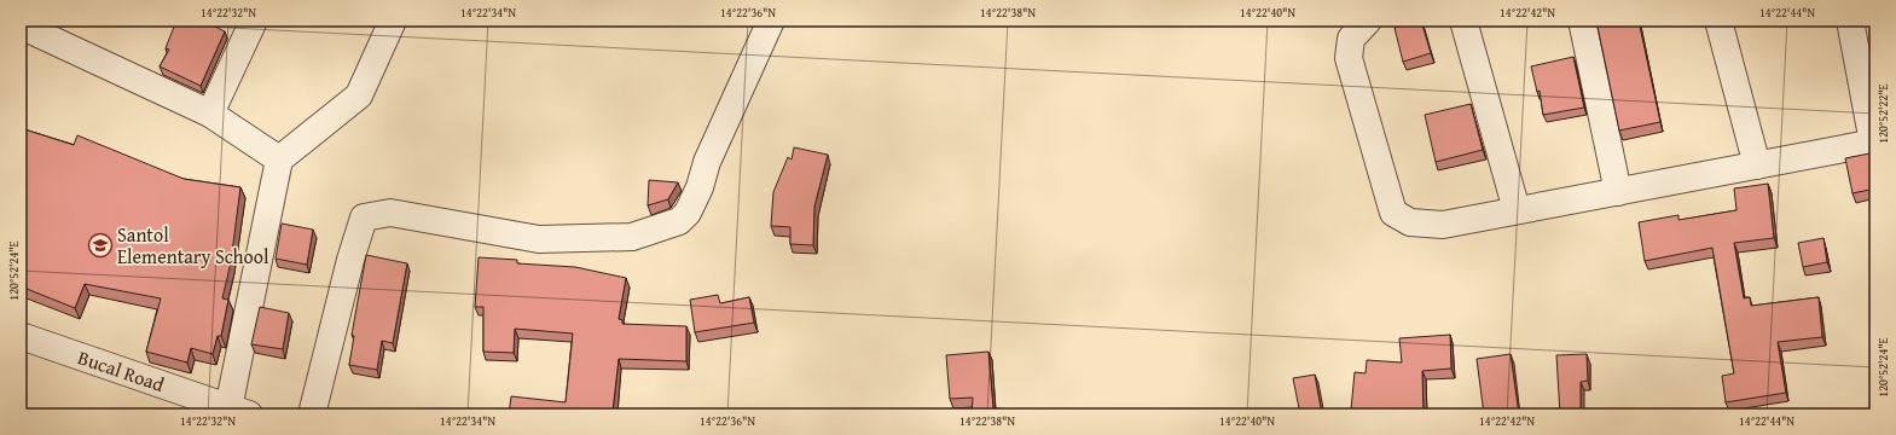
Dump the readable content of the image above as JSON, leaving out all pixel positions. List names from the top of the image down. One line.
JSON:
{"streets":{"street":["Bucal Road"]},"places":{"school or university":["Santol Elementary School"]},"coordinates":["14°22'32\"N","14°22'34\"N","14°22'36\"N","14°22'38\"N","14°22'40\"N","14°22'42\"N","14°22'44\"N","120°52'22\"E","120°52'24\"E"]}
